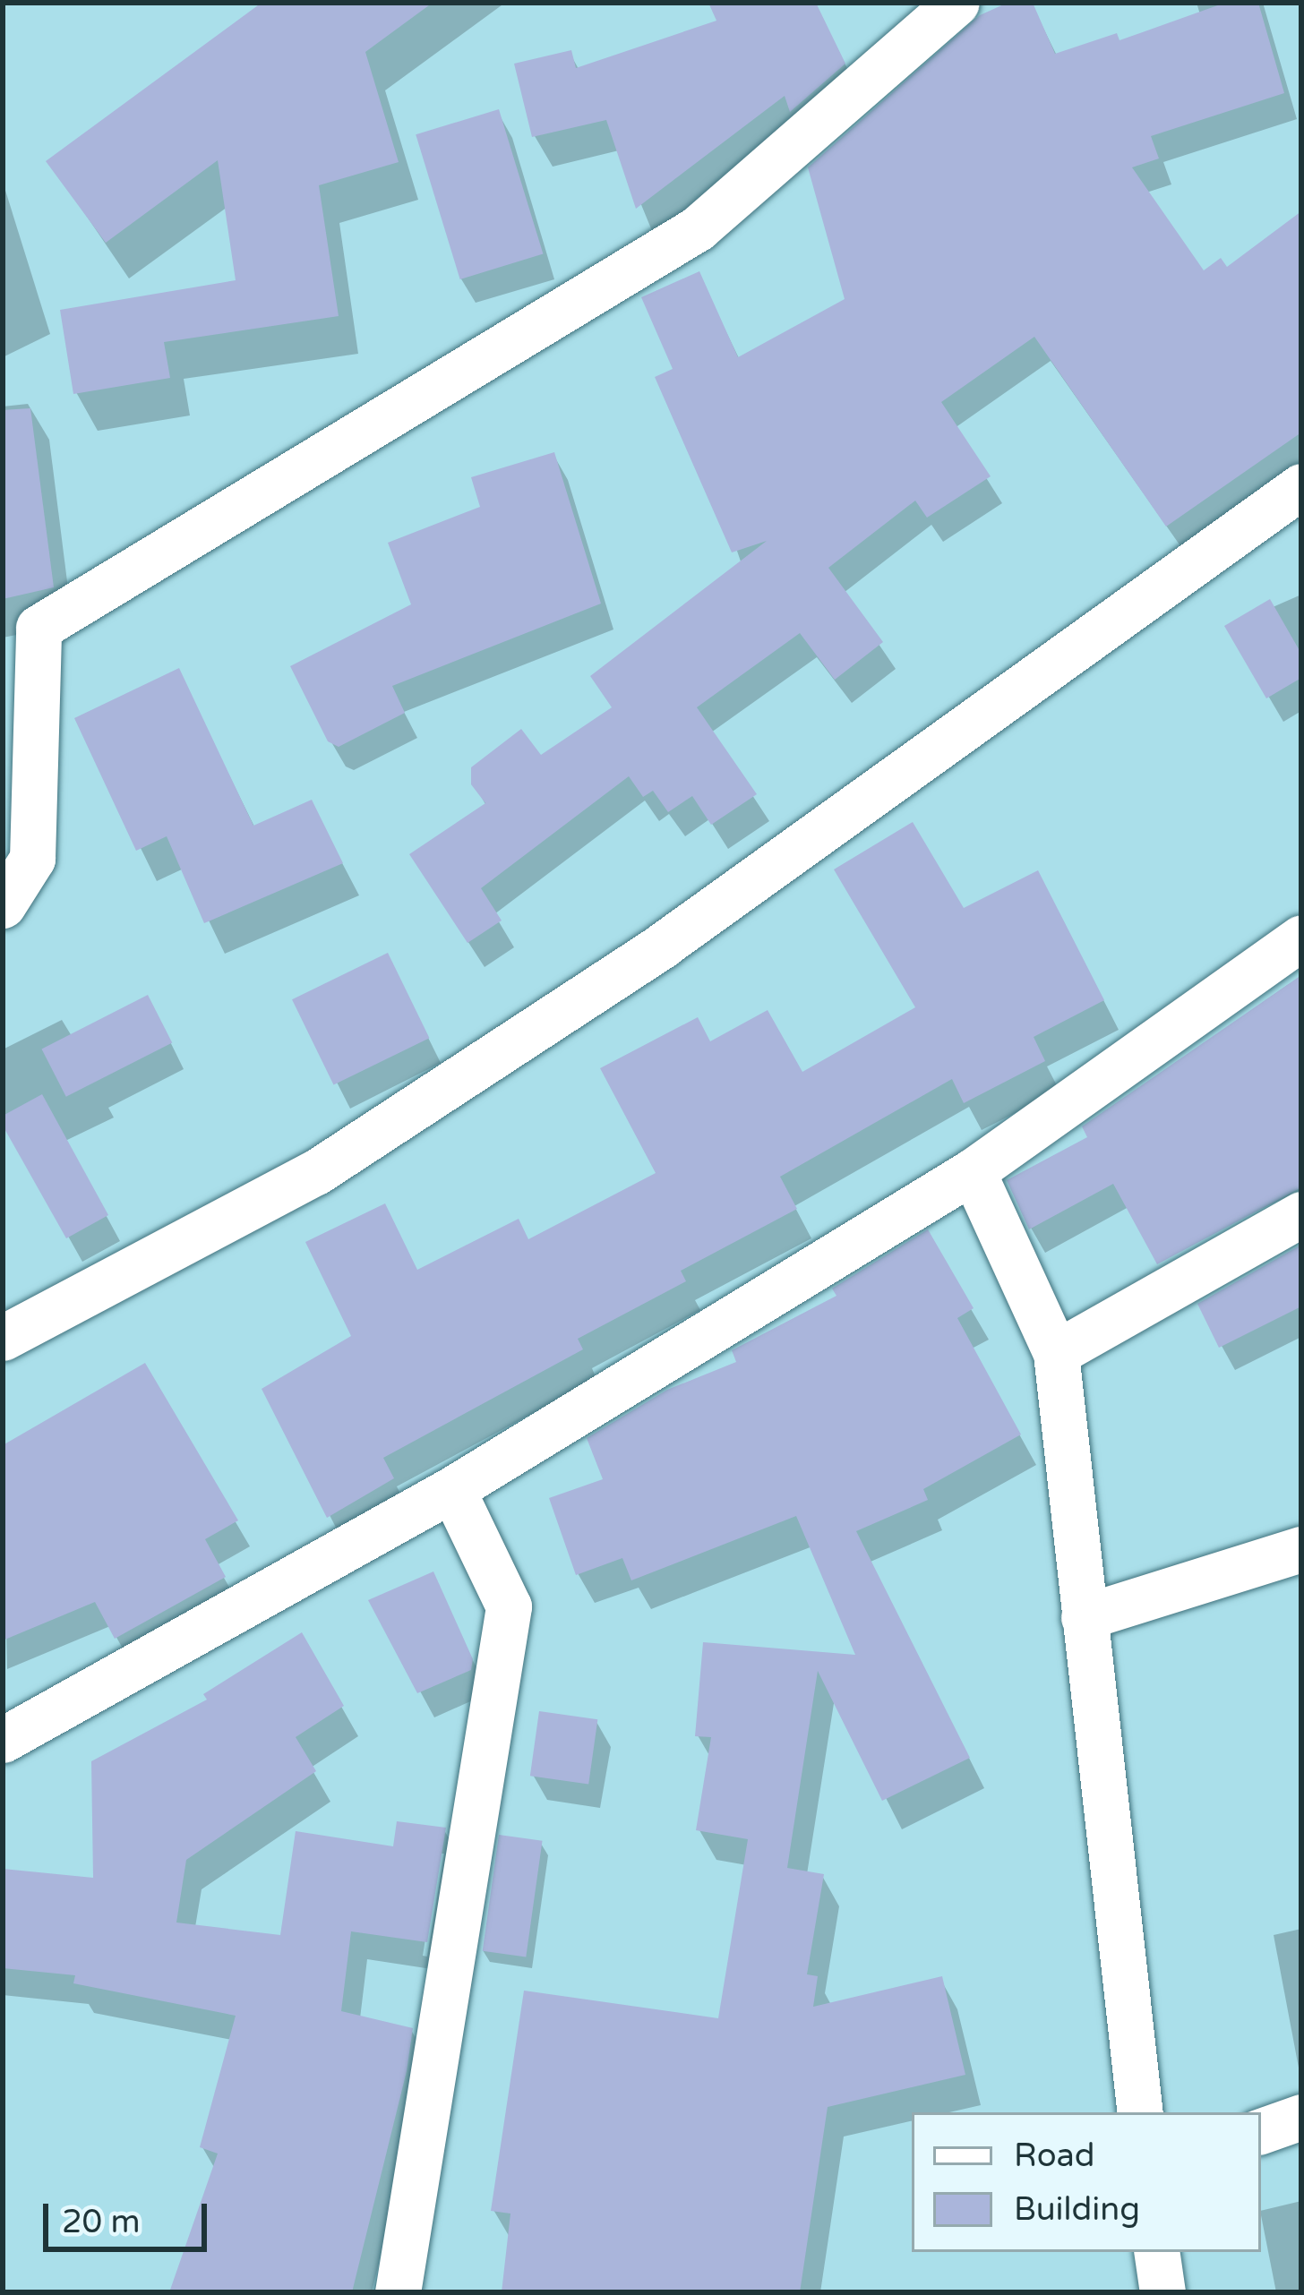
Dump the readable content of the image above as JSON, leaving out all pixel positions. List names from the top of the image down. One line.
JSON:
{"legend":["Road","Building"],"scale_bar":"20 m"}
